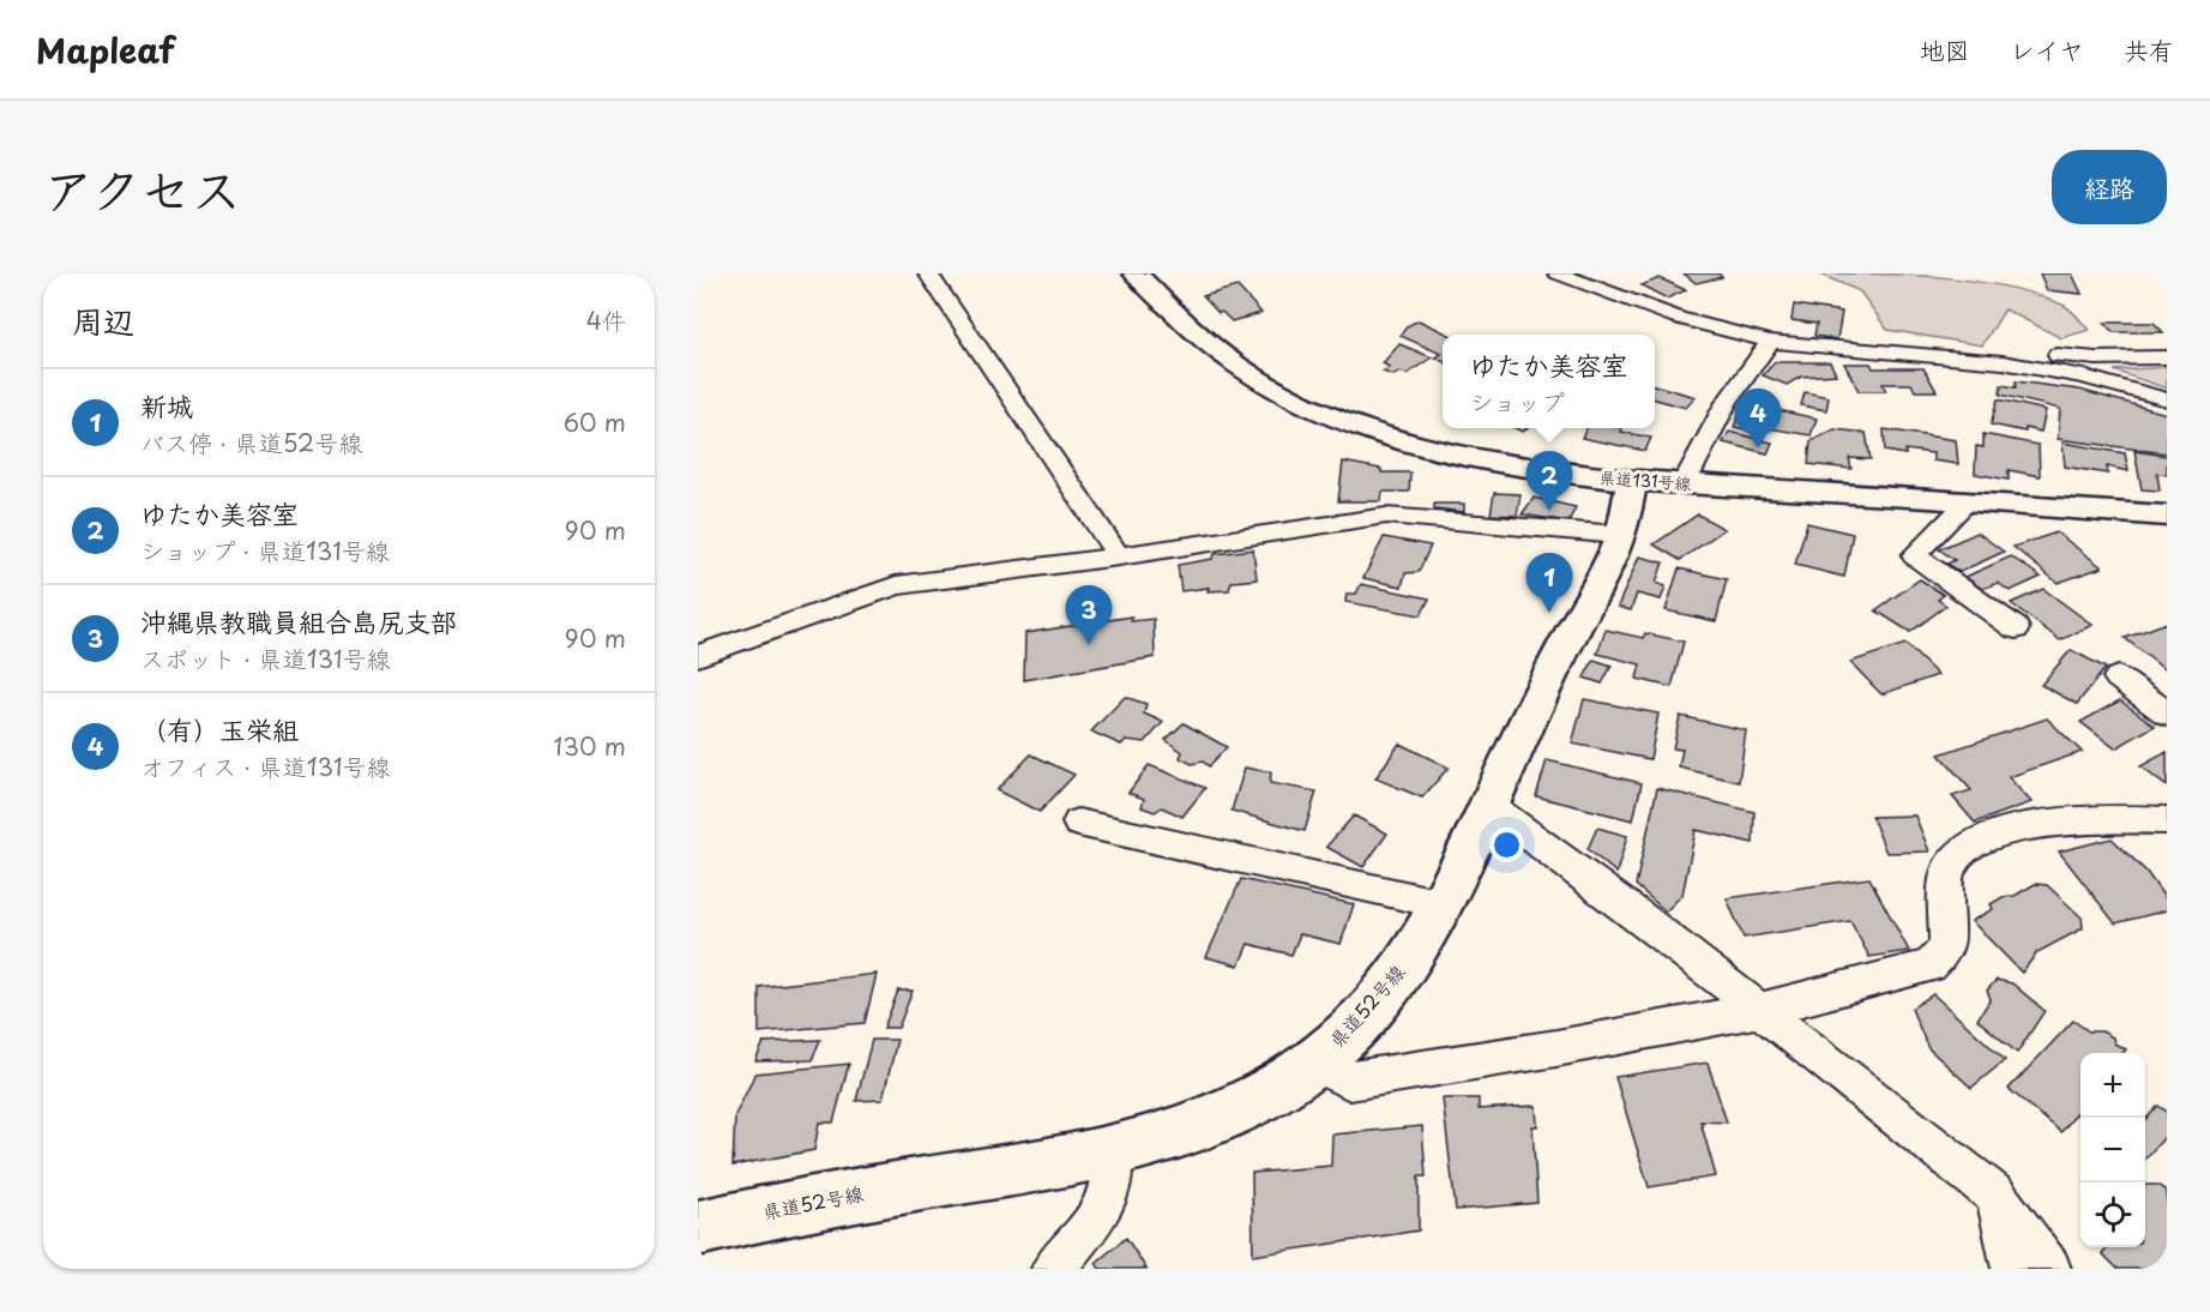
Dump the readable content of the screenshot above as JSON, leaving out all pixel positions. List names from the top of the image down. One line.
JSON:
{"streets":{"main road":["県道131号線","県道52号線"]},"crossings":[["県道131号線","県道52号線"]],"page":{"header":"Mapleaf","nav":["地図","レイヤ","共有"],"title":"アクセス","buttons":"経路","heading":["周辺","4件"],"popup":["ゆたか美容室","ショップ"],"list":[{"mark":"1","name":"新城","note":"バス停 · 県道52号線","value":"60 m"},{"mark":"2","name":"ゆたか美容室","note":"ショップ · 県道131号線","value":"90 m"},{"mark":"3","name":"沖縄県教職員組合島尻支部","note":"スポット · 県道131号線","value":"90 m"},{"mark":"4","name":"（有）玉栄組","note":"オフィス · 県道131号線","value":"130 m"}],"pins":["4","2","1","3"],"map_buttons":["+","−"]}}
